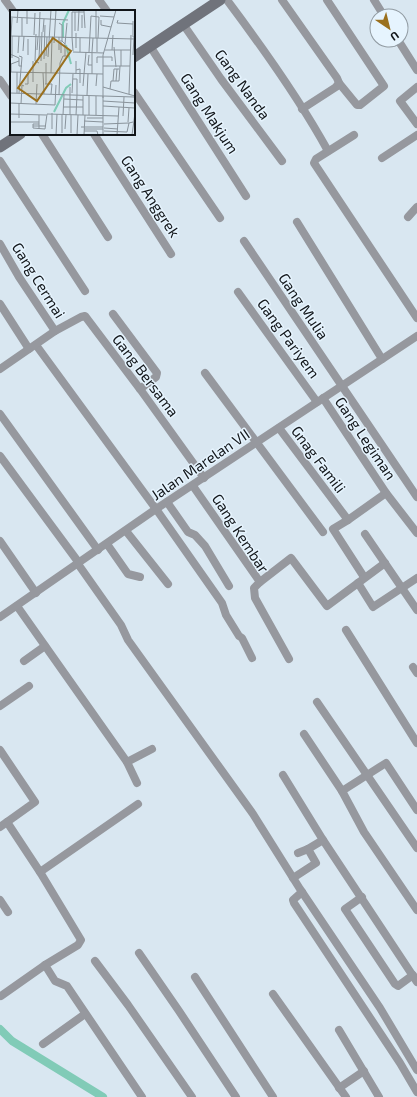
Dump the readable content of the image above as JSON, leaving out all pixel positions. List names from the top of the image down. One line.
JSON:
{"streets":{"street":["Gang Nanda","Gang Makjum","Gang Anggrek","Gang Cermai","Gang Mulia","Gang Pariyem","Gang Bersama","Gang Legiman","Gnag Famili","Jalan Marelan VII","Gang Kembar"]},"crossings":[["Gang Cermai","Gang Bersama"],["Gang Mulia","Jalan Marelan VII"],["Gang Pariyem","Gang Legiman"],["Gang Pariyem","Jalan Marelan VII"],["Gang Bersama","Jalan Marelan VII"],["Gang Legiman","Jalan Marelan VII"],["Gnag Famili","Jalan Marelan VII"],["Jalan Marelan VII","Gang Kembar"]],"north":"bottom right"}
